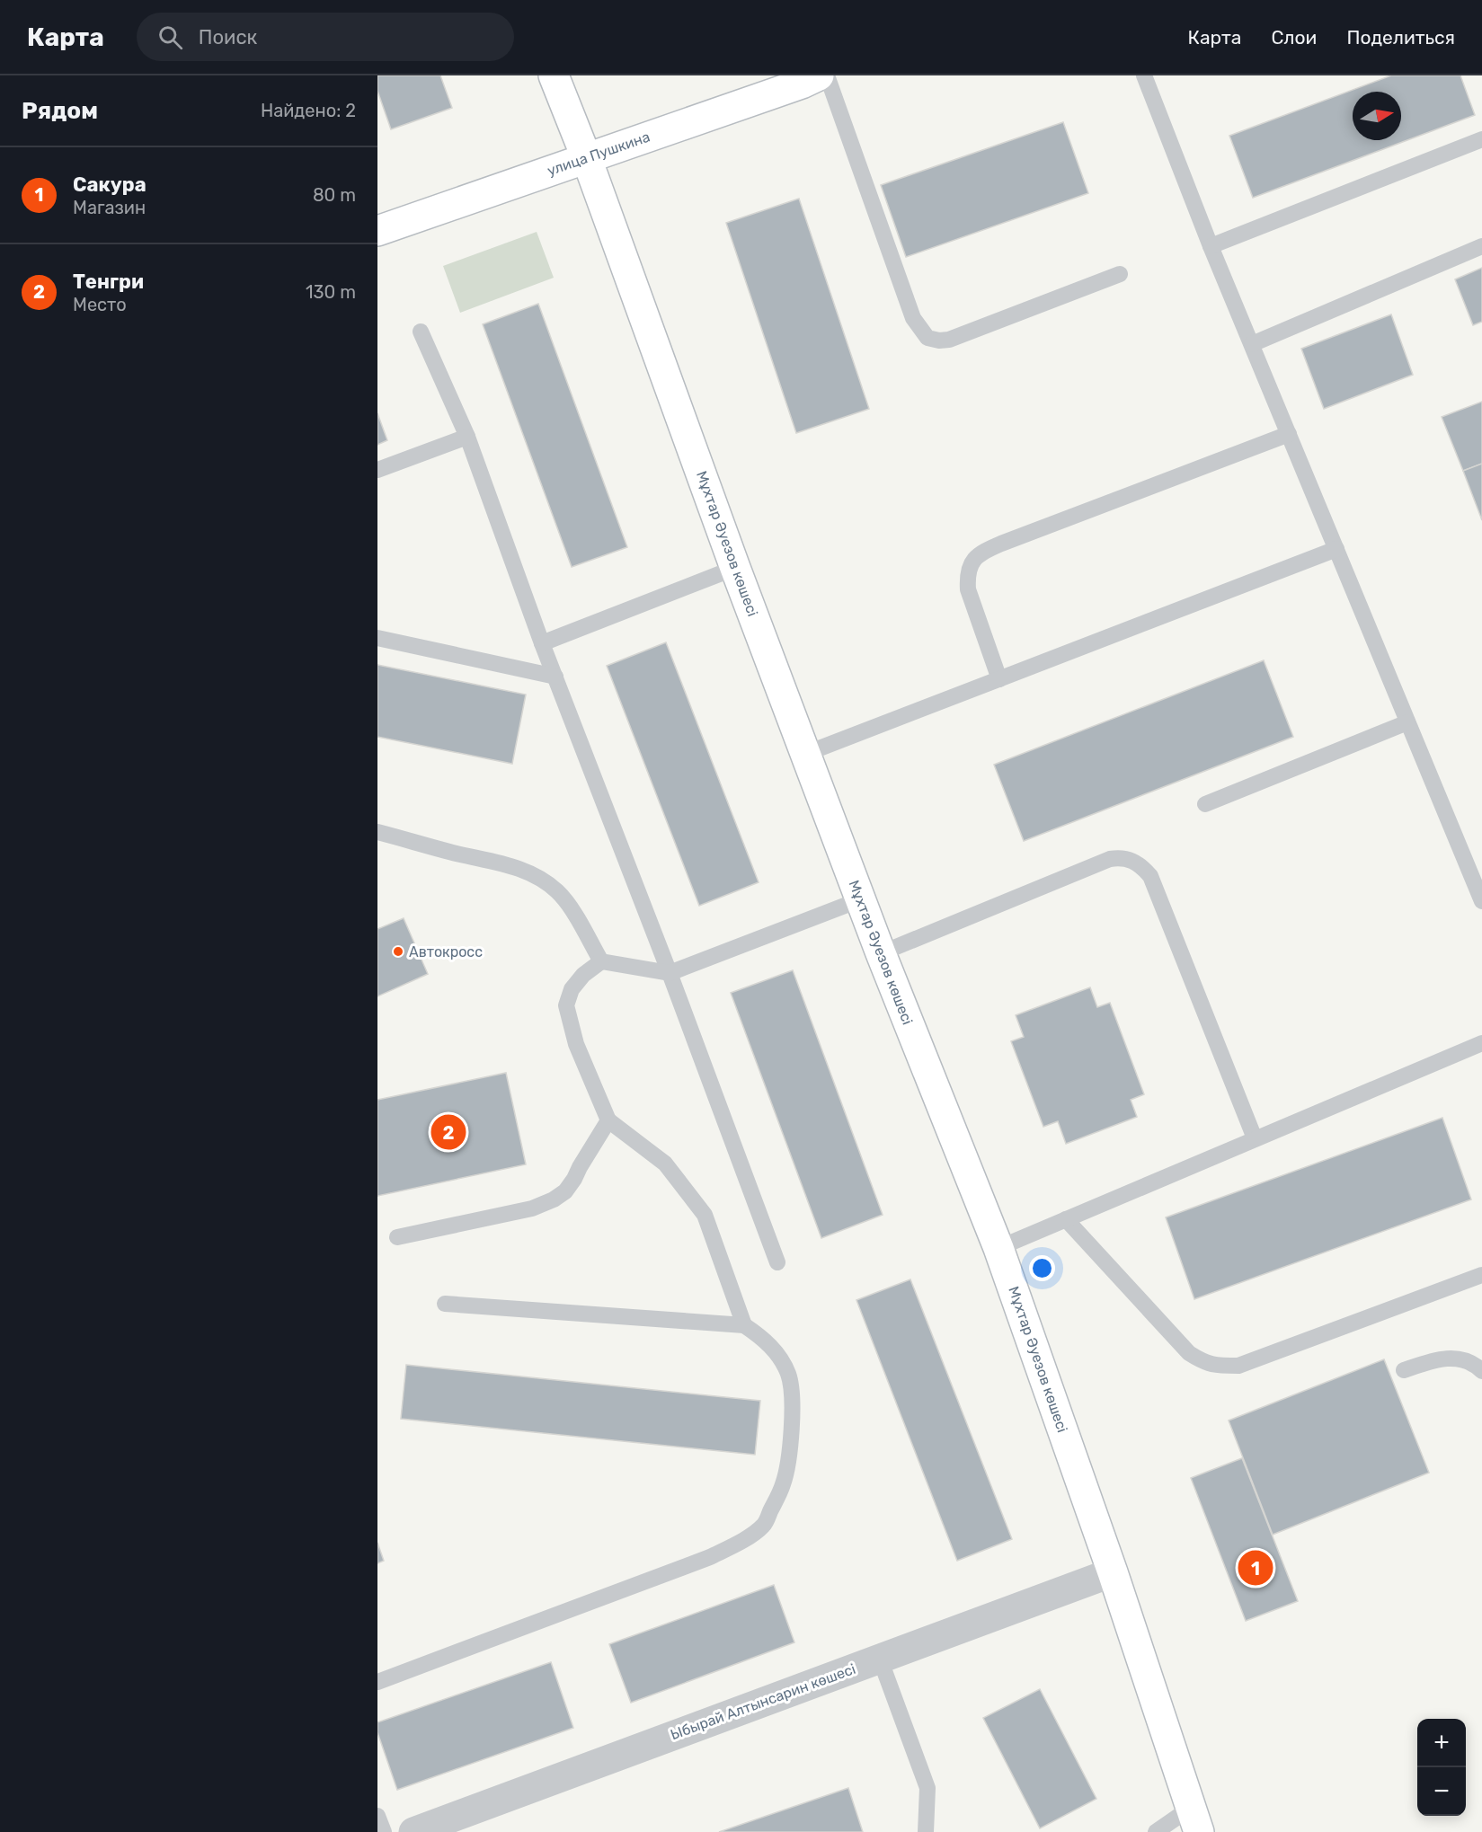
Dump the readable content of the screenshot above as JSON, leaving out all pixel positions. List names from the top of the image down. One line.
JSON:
{"streets":{"street":["улица Пушкина","Мұхтар Әуезов көшесі","Ыбырай Алтынсарин көшесі"]},"crossings":[["улица Пушкина","Мұхтар Әуезов көшесі"],["Мұхтар Әуезов көшесі","Ыбырай Алтынсарин көшесі"]],"places":["Автокросс"],"north":"right","page":{"header":"Карта","search":"Поиск","nav":["Карта","Слои","Поделиться"],"heading":["Рядом","Найдено: 2"],"list":[{"mark":"1","name":"Сакура","note":"Магазин","value":"80 m"},{"mark":"2","name":"Тенгри","note":"Место","value":"130 m"}],"pins":["2","1"],"map_buttons":["+","−"]}}
